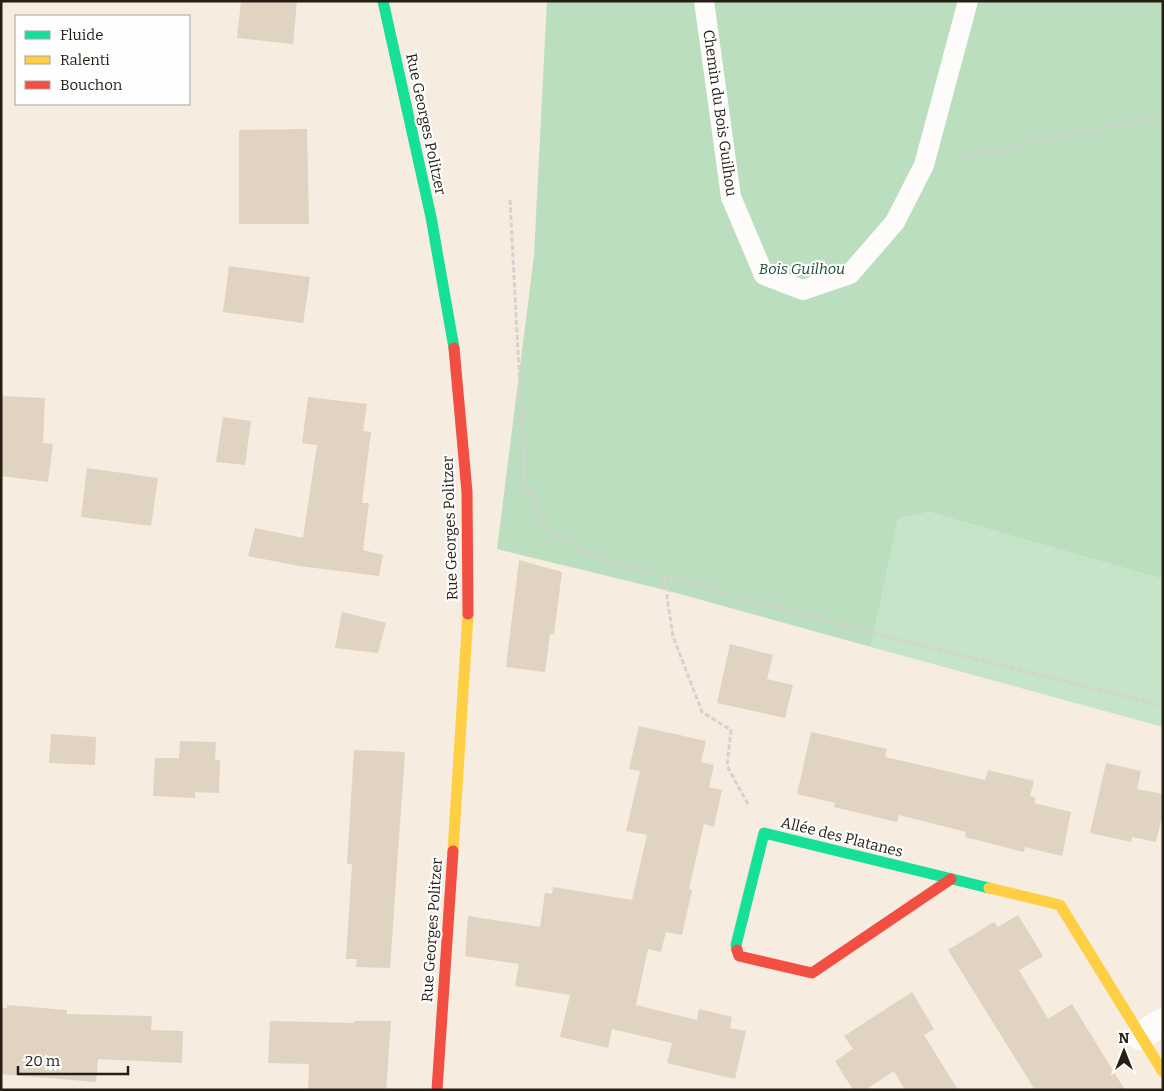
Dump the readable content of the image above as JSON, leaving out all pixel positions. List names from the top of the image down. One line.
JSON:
{"streets":{"street":["Rue Georges Politzer","Allée des Platanes"],"lane":["Chemin du Bois Guilhou"]},"parks":["Bois Guilhou"],"legend":["Fluide","Ralenti","Bouchon"],"scale_bar":"20 m","north":"top"}
